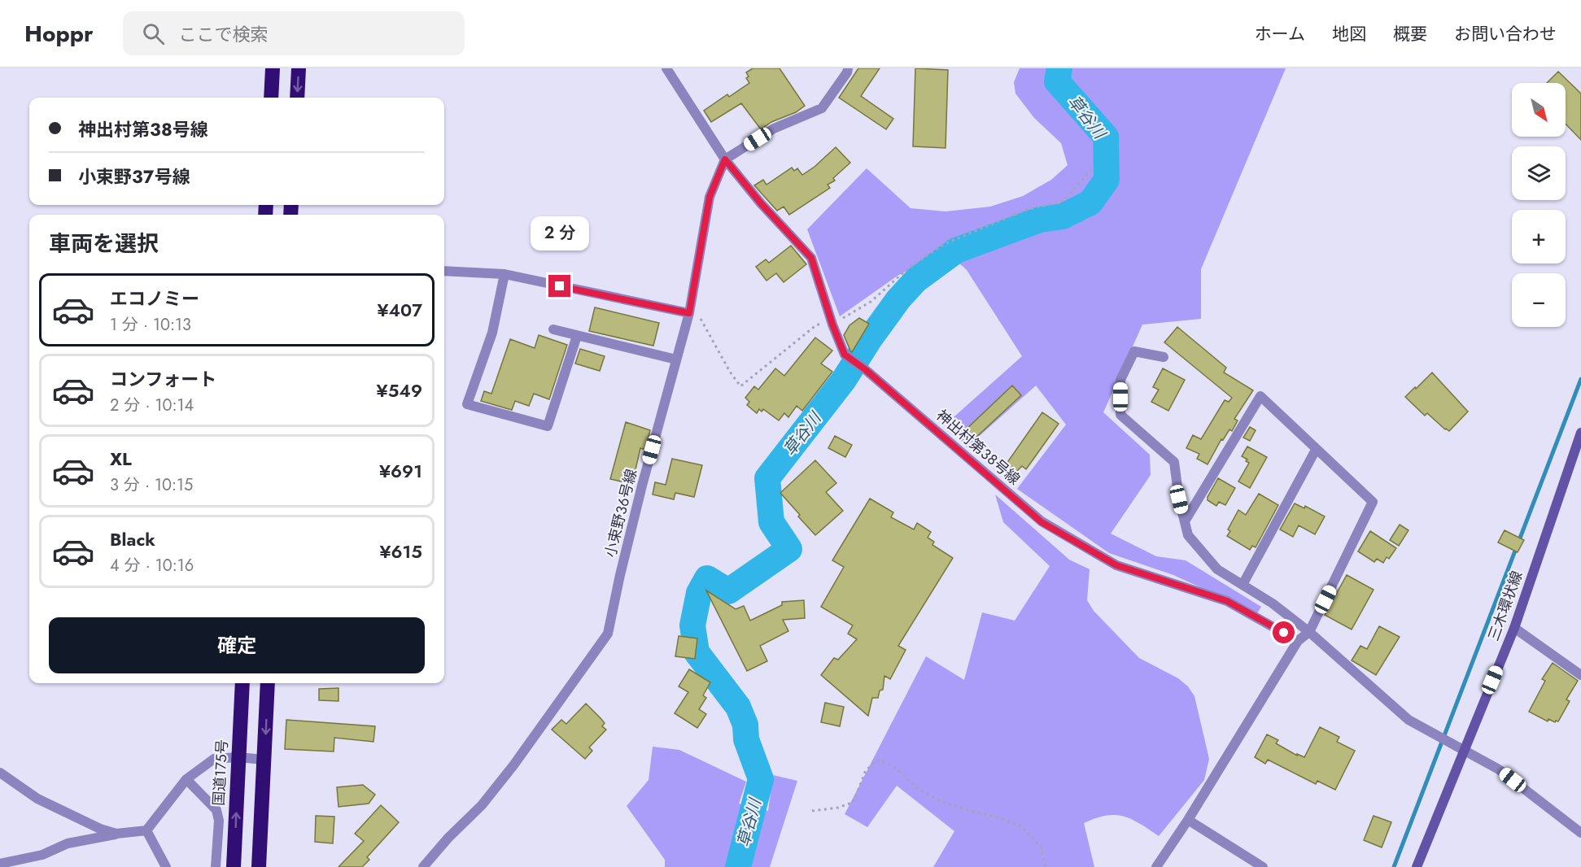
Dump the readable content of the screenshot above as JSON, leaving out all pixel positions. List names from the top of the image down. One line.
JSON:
{"streets":{"highway":["国道175号"],"main road":["三木環状線"],"street":["神出村第３８号線","小束野３６号線"]},"crossings":[["神出村第３８号線","小束野３６号線"]],"water":["草谷川"],"north":"bottom right","page":{"header":"Hoppr","search":"ここで検索","nav":["ホーム","地図","概要","お問い合わせ"],"map_buttons":["+","−"],"banner":["神出村第３８号線","小束野３７号線"],"heading":"車両を選択","bubble":"2 分","list":[{"name":"エコノミー","note":"1 分 · 10:13","value":"¥407"},{"name":"コンフォート","note":"2 分 · 10:14","value":"¥549"},{"name":"XL","note":"3 分 · 10:15","value":"¥691"},{"name":"Black","note":"4 分 · 10:16","value":"¥615"}],"buttons":"確定"}}
